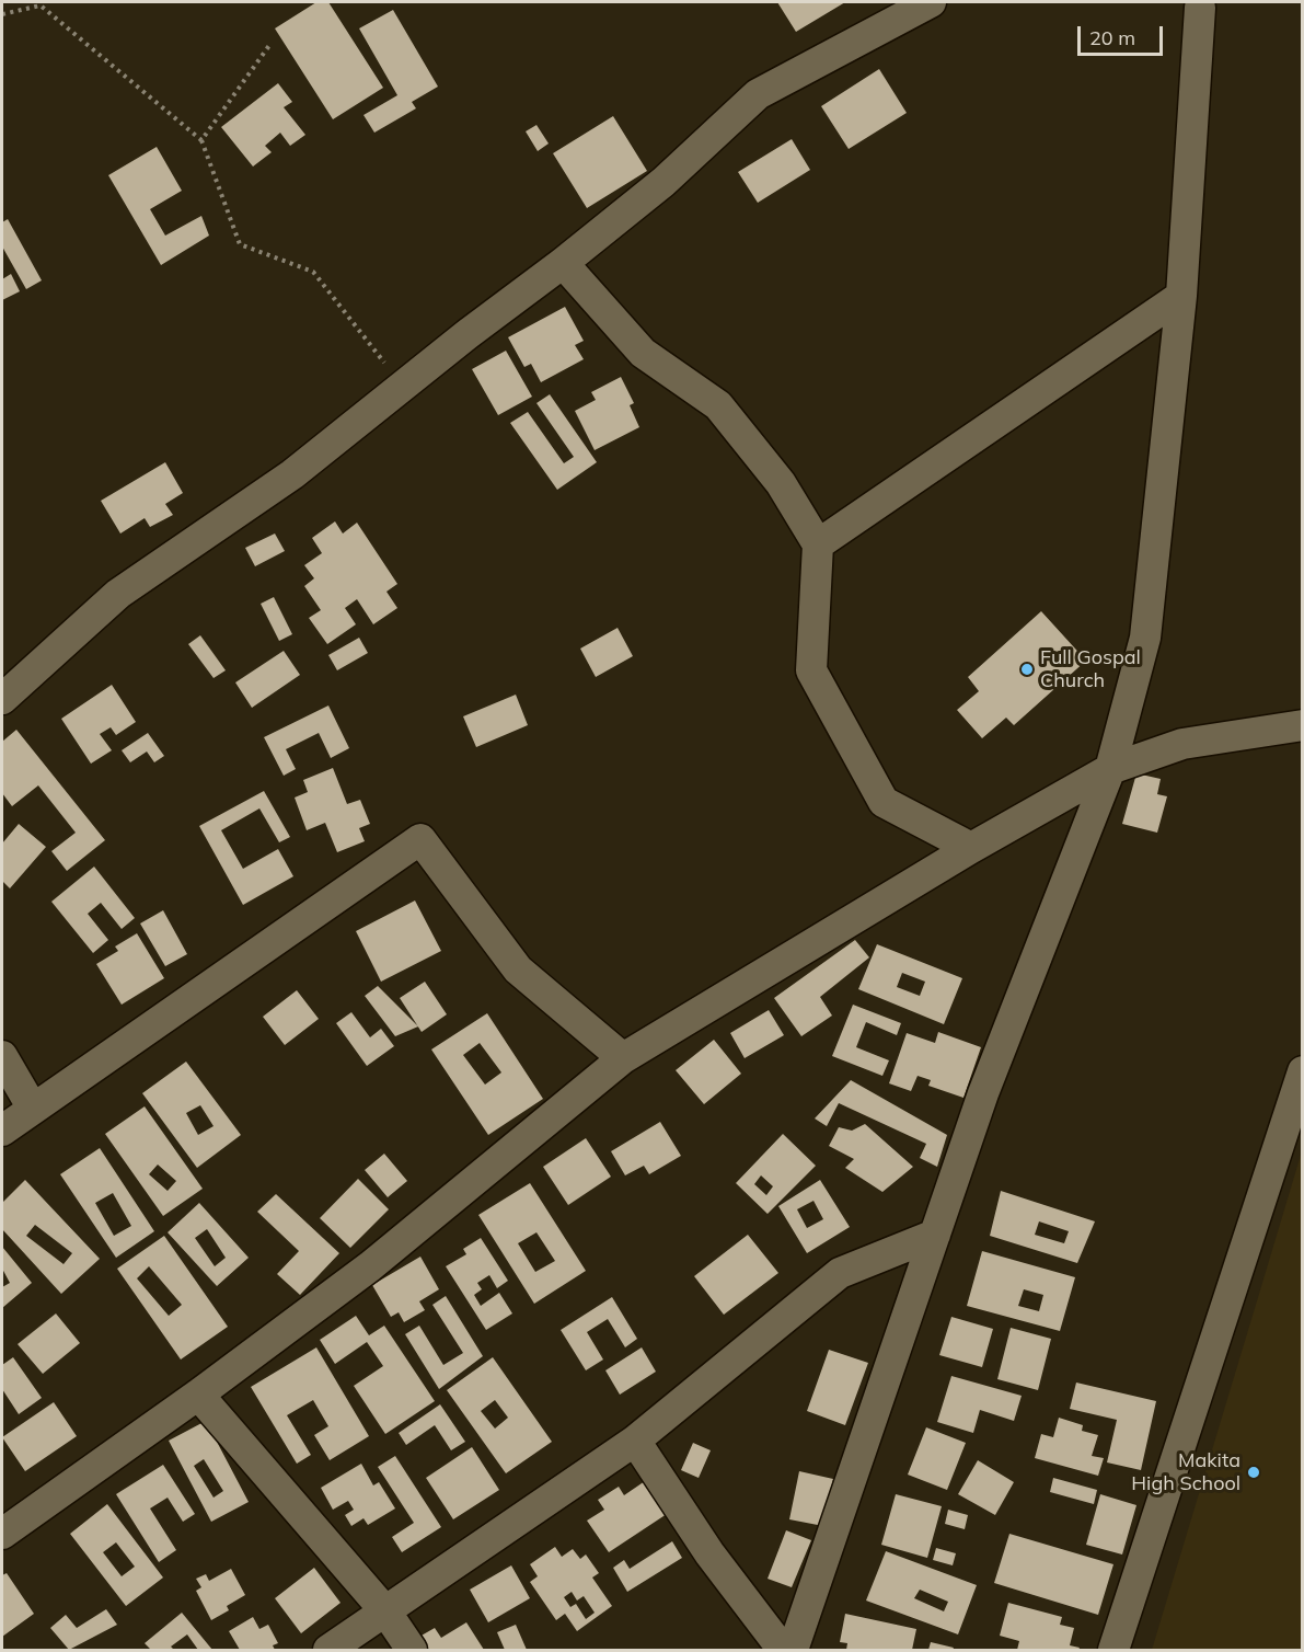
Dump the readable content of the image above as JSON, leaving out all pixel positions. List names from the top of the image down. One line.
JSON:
{"places":["Full Gospal Church","Makita High School"],"scale_bar":"20 m"}
